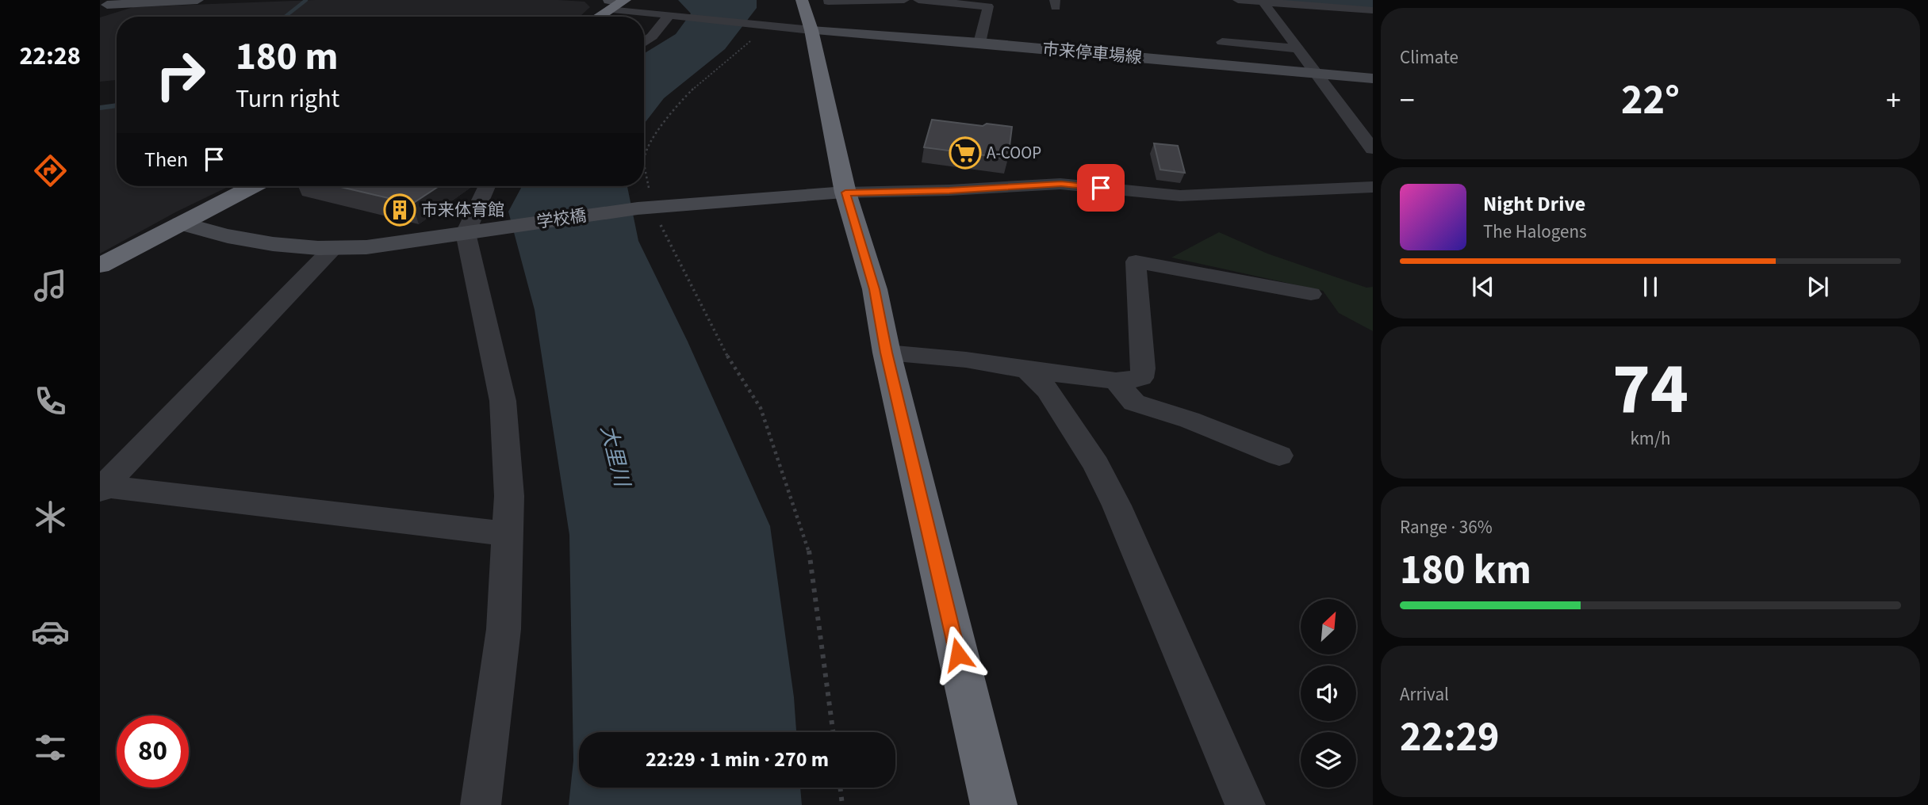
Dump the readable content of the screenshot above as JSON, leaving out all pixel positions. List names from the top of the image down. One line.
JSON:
{"streets":{"street":["市来停車場線","学校橋"]},"water":["大里川"],"places":{"supermarket":["A-COOP"],"building":["市来体育館"]},"north":"top right","page":{"tabs":"22:28","tile":["Climate",["74","km/h"],["Range · 36%","180 km"],["Arrival","22:29"]],"turn":["180 m","Turn right"],"heat":["−","22°","+"],"then":"Then","song":["Night Drive","The Halogens"],"limit":"80","trip":"22:29 · 1 min · 270 m"}}
